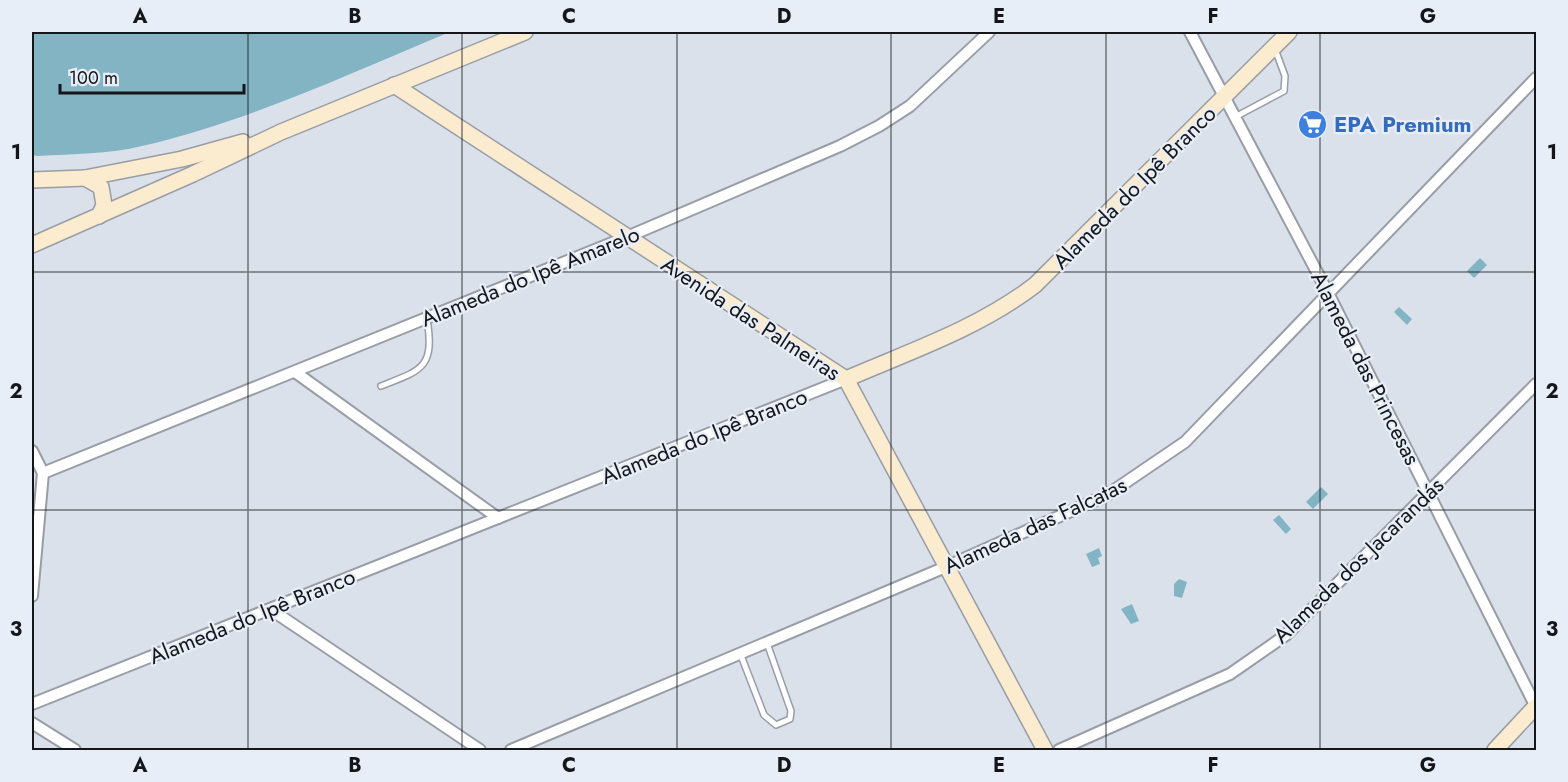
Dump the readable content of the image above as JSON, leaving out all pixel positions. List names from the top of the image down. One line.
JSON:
{"streets":{"street":["Alameda do Ipê Branco","Alameda do Ipê Amarelo","Avenida das Palmeiras","Alameda das Princesas","Alameda das Falcatas","Alameda dos Jacarandás"]},"crossings":[["Alameda do Ipê Branco","Avenida das Palmeiras"],["Alameda do Ipê Branco","Alameda das Princesas"],["Alameda do Ipê Amarelo","Avenida das Palmeiras"],["Avenida das Palmeiras","Alameda das Falcatas"],["Alameda das Princesas","Alameda das Falcatas"],["Alameda das Princesas","Alameda dos Jacarandás"]],"places":{"supermarket":["EPA Premium"]},"scale_bar":"100 m","grid":{"columns":["A","B","C","D","E","F","G"],"rows":["1","2","3"]}}
